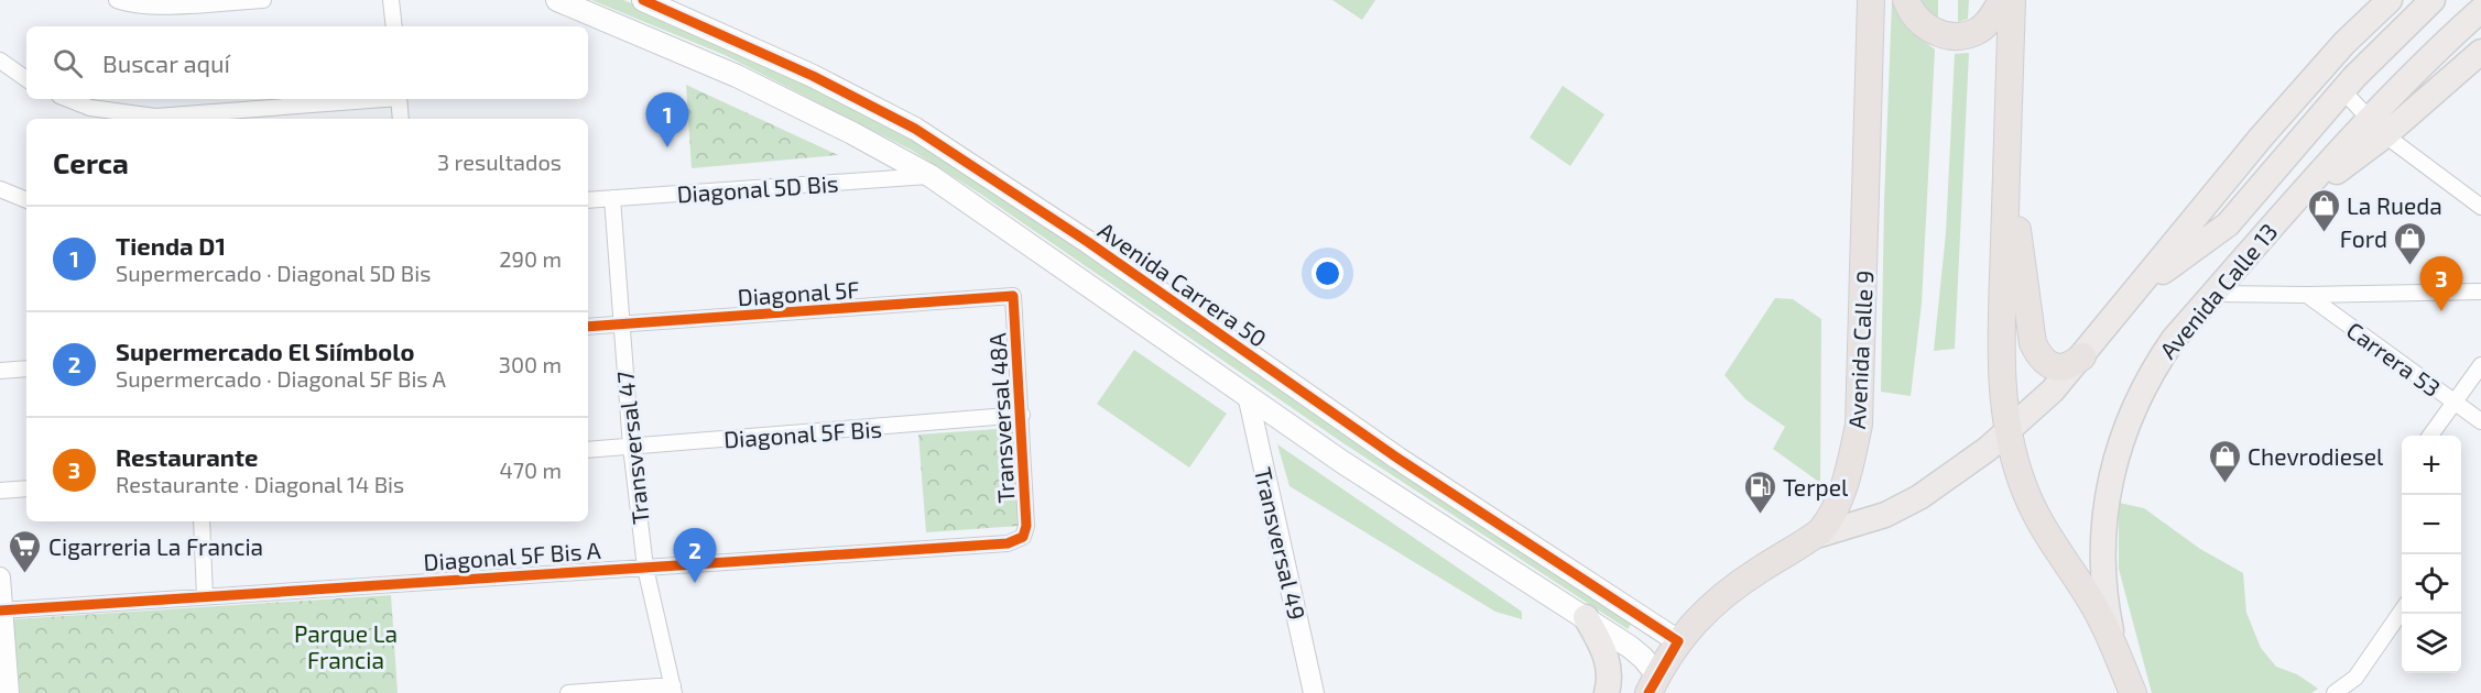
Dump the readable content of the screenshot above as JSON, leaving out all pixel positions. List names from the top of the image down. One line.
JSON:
{"streets":{"highway":["Avenida Calle 9"],"main road":["Avenida Carrera 50","Avenida Calle 13"],"street":["Diagonal 5D Bis","Diagonal 5F","Carrera 53","Transversal 48A","Diagonal 5F Bis","Transversal 47","Transversal 49","Diagonal 5F Bis A"]},"crossings":[["Diagonal 5D Bis","Transversal 47"],["Avenida Carrera 50","Avenida Calle 9"],["Avenida Calle 13","Avenida Calle 9"],["Diagonal 5F","Transversal 48A"],["Diagonal 5F","Transversal 47"],["Transversal 48A","Diagonal 5F Bis"],["Transversal 48A","Diagonal 5F Bis A"],["Diagonal 5F Bis","Transversal 47"],["Transversal 47","Diagonal 5F Bis A"]],"parks":["Parque La Francia"],"places":{"shop":["La Rueda","Ford","Chevrodiesel"],"fuel station":["Terpel"],"supermarket":["Cigarreria La Francia"]},"page":{"search":"Buscar aquí","pins":["1","3","2"],"heading":["Cerca","3 resultados"],"list":[{"mark":"1","name":"Tienda D1","note":"Supermercado · Diagonal 5D Bis","value":"290 m"},{"mark":"2","name":"Supermercado El Siímbolo","note":"Supermercado · Diagonal 5F Bis A","value":"300 m"},{"mark":"3","name":"Restaurante","note":"Restaurante · Diagonal 14 Bis","value":"470 m"}],"map_buttons":["+","−"]}}
